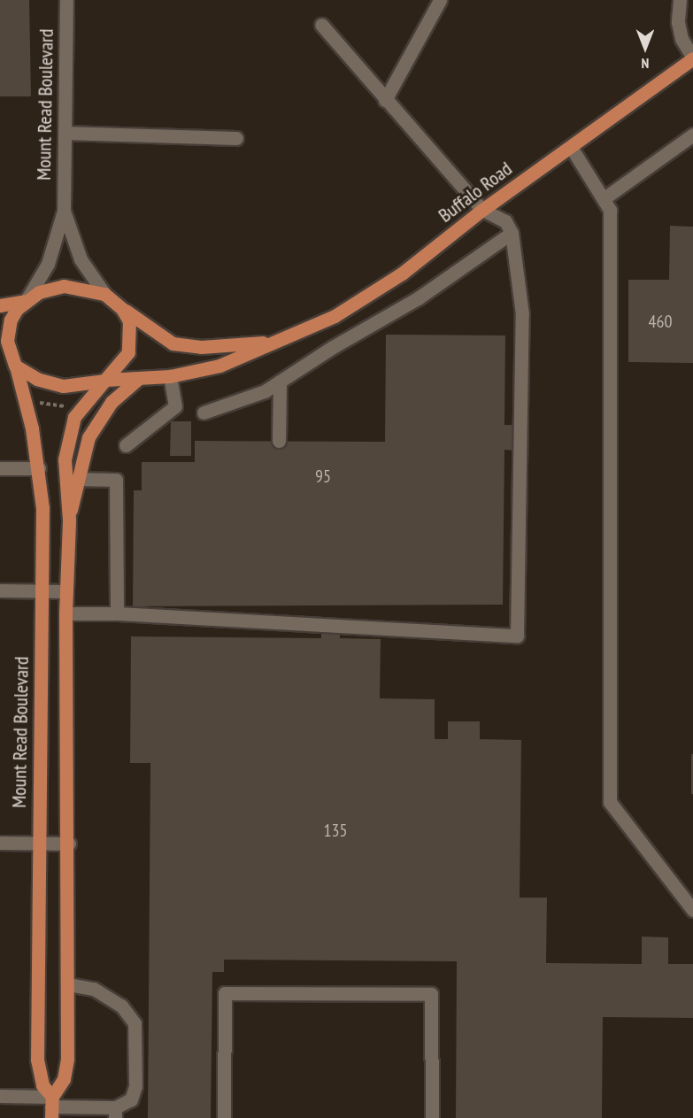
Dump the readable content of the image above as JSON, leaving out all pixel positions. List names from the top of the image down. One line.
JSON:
{"streets":{"main road":["Mount Read Boulevard","Buffalo Road"]},"crossings":[["Mount Read Boulevard","Buffalo Road"]],"house_numbers":["460","95","135"],"north":"bottom"}
